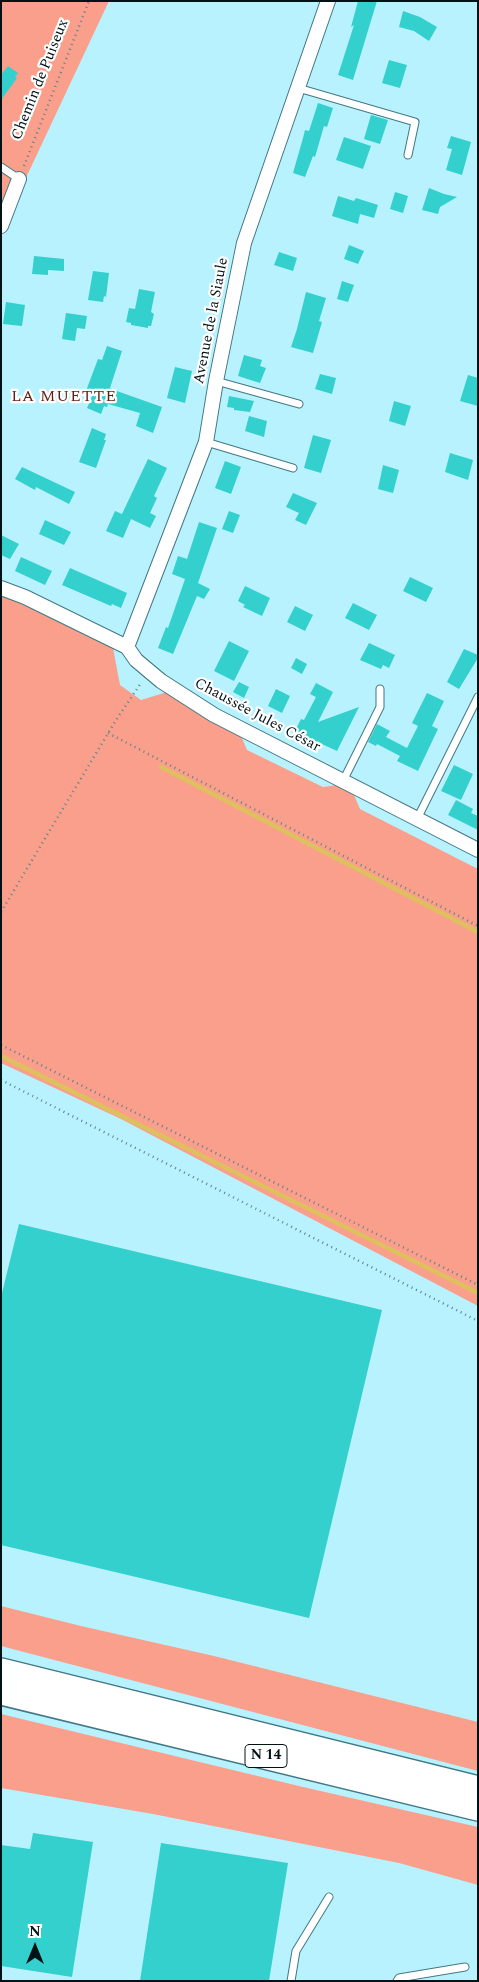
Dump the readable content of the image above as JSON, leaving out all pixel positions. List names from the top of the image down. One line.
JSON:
{"streets":{"highway":["N 14"],"street":["Avenue de la Siaule","Chaussée Jules César"],"path":["Chemin de Puiseux"]},"crossings":[["Avenue de la Siaule","Chaussée Jules César"]],"districts":["LA MUETTE"],"north":"top"}
